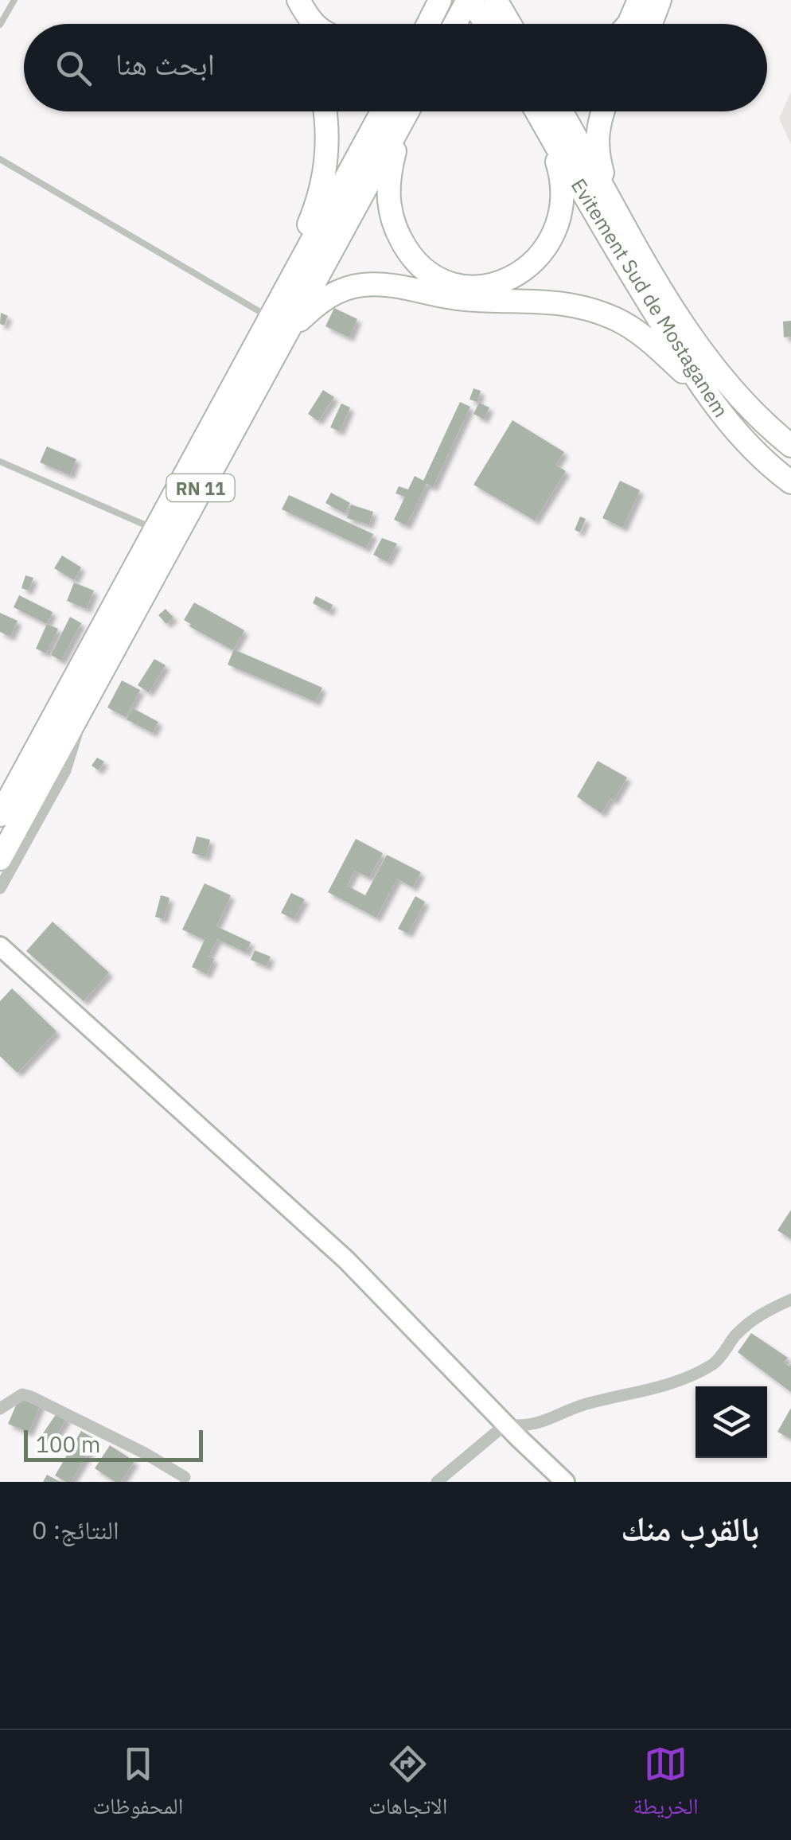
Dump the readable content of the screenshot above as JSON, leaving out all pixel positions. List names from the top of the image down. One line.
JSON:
{"streets":{"highway":["Evitement Sud de Mostaganem","RN 11"]},"scale_bar":"100 m","page":{"search":"ابحث هنا","scale":"100 m","heading":["بالقرب منك","النتائج: 0"],"nav":["الخريطة","الاتجاهات","المحفوظات"]}}
